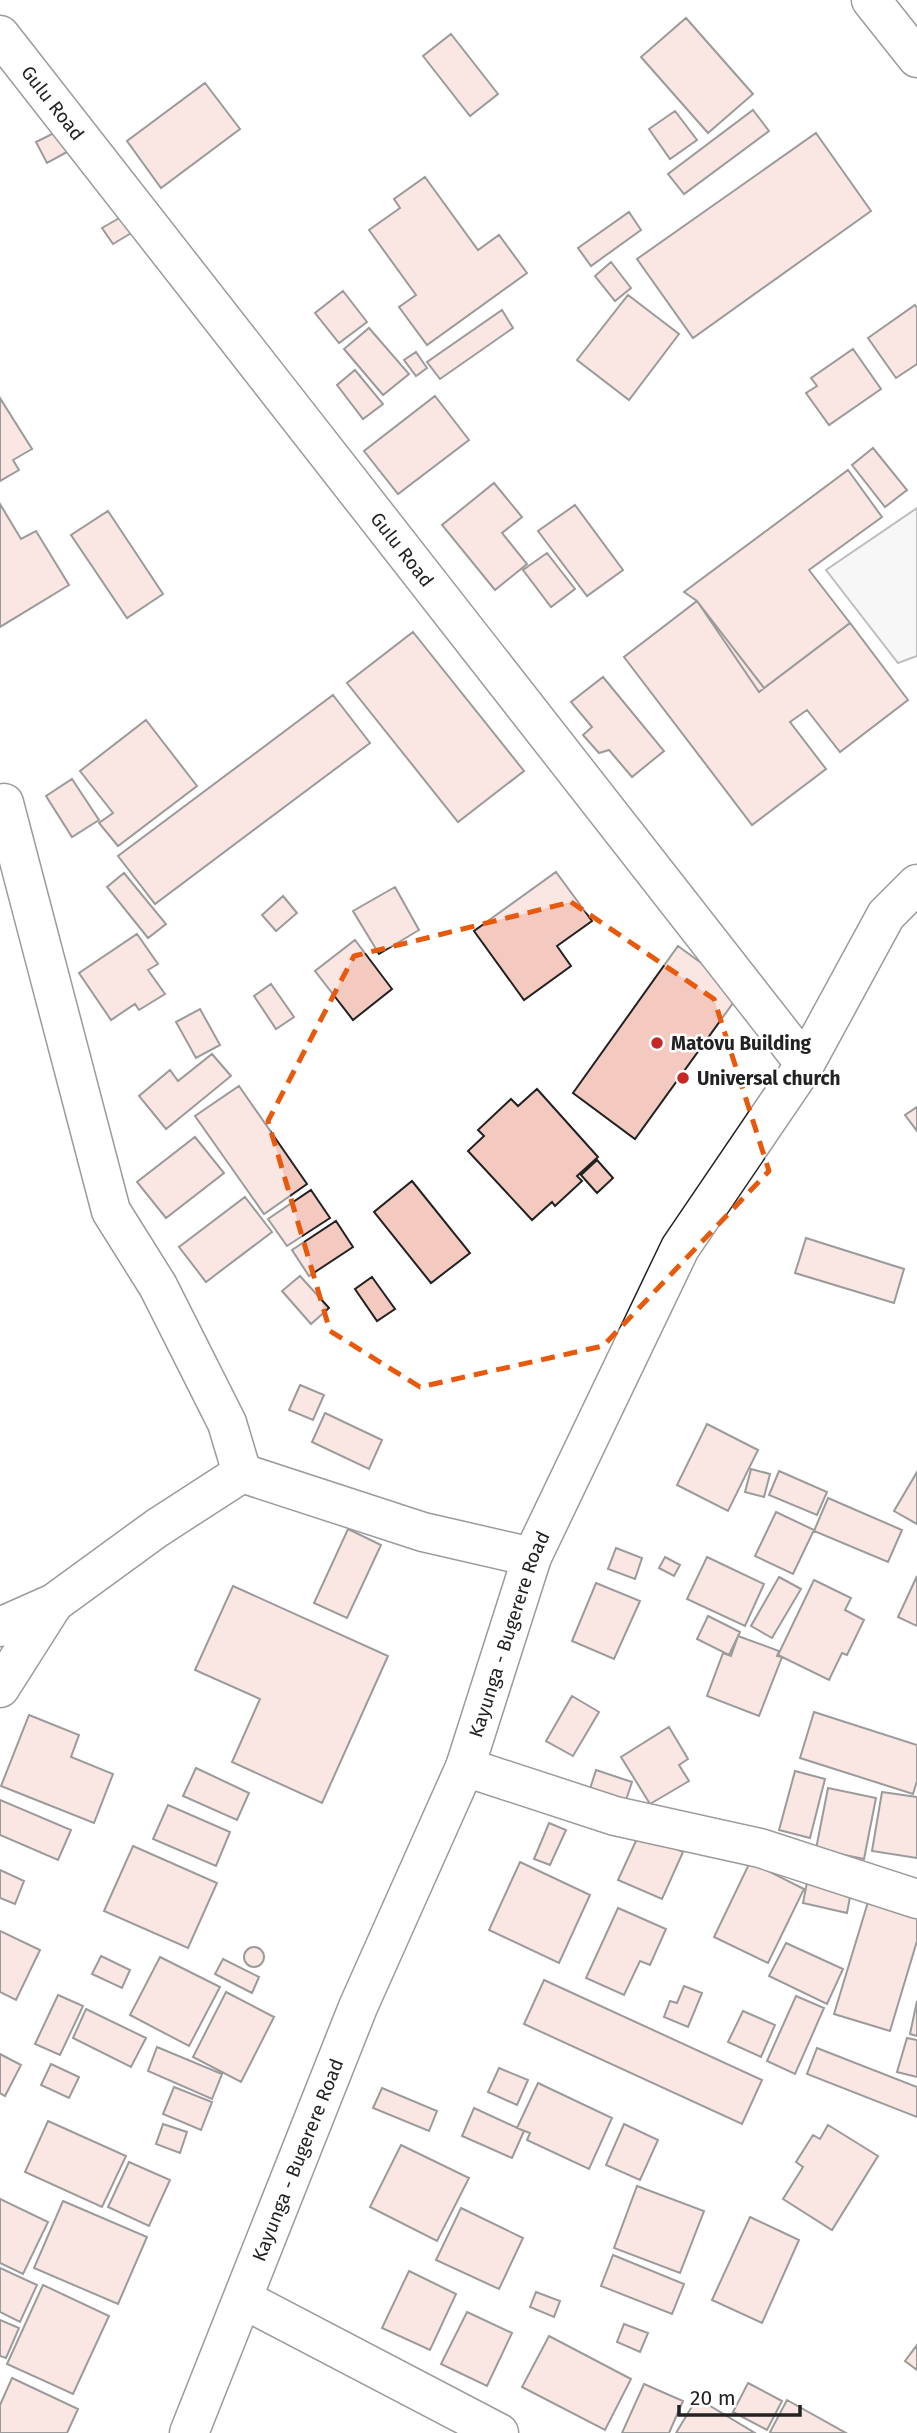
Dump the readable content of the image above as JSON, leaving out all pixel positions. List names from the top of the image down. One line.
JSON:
{"streets":{"street":["Gulu Road","Kayunga - Bugerere Road"]},"crossings":[["Gulu Road","Kayunga - Bugerere Road"]],"places":["Matovu Building","Universal church"],"scale_bar":"20 m"}
